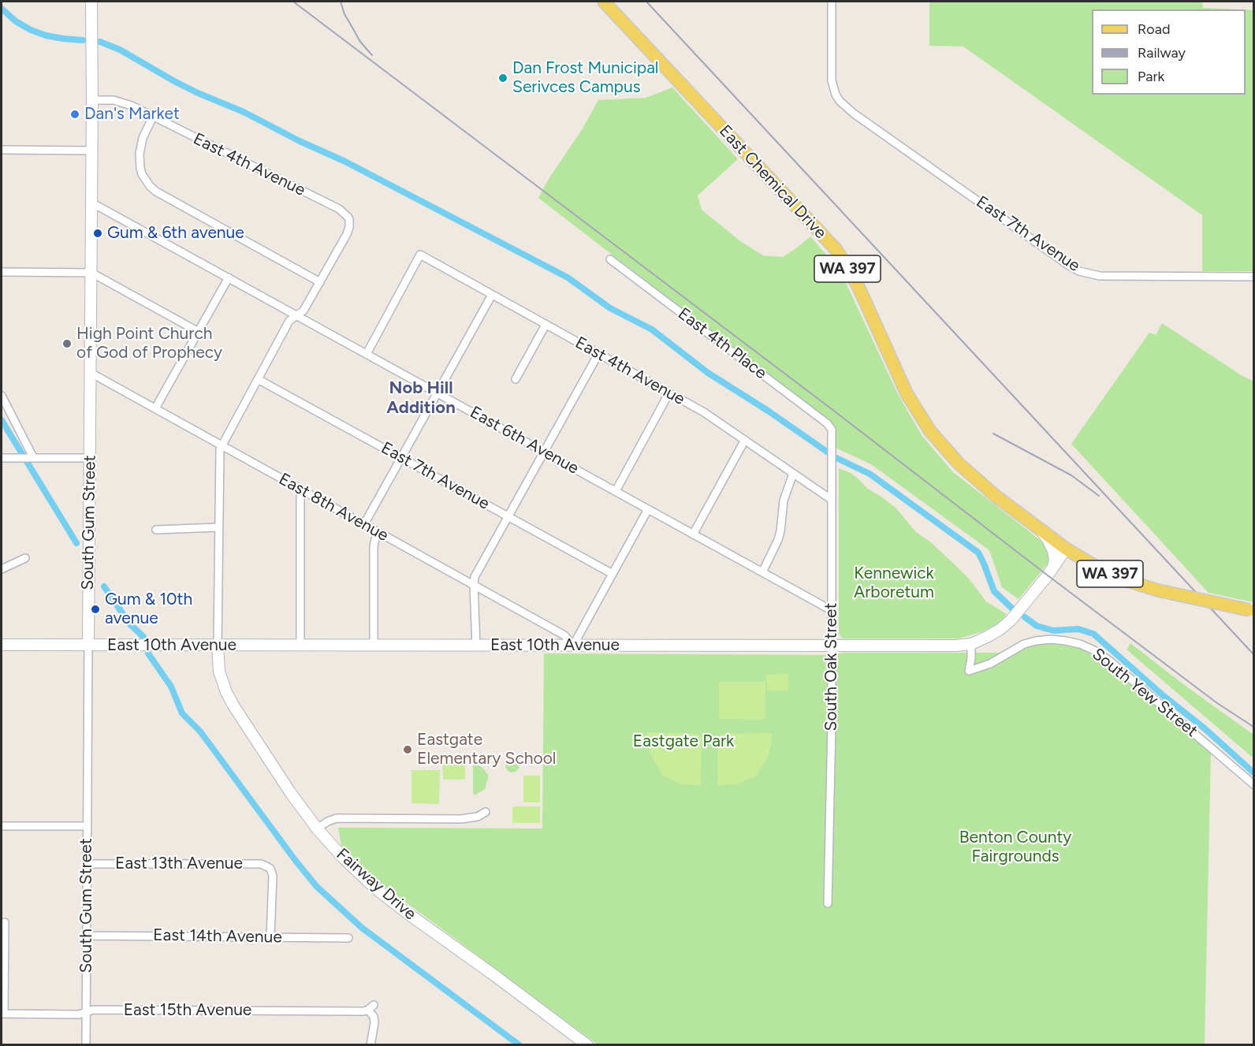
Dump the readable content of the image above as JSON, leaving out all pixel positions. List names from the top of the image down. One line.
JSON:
{"streets":{"main road":["East Chemical Drive","WA 397"],"street":["East 4th Avenue","East 7th Avenue","East 4th Place","East 6th Avenue","East 8th Avenue","South Gum Street","East 10th Avenue","South Oak Street","South Yew Street","East 13th Avenue","Fairway Drive","East 14th Avenue","East 15th Avenue"]},"crossings":[["East 4th Avenue","East 6th Avenue"],["East 4th Avenue","South Gum Street"],["East 4th Avenue","South Oak Street"],["East Chemical Drive","East 10th Avenue"],["East 4th Place","South Oak Street"],["East 6th Avenue","South Gum Street"],["East 6th Avenue","South Oak Street"],["East 8th Avenue","South Gum Street"],["East 8th Avenue","East 10th Avenue"],["South Gum Street","East 10th Avenue"],["South Gum Street","East 13th Avenue"],["South Gum Street","East 14th Avenue"],["South Gum Street","East 15th Avenue"],["East 10th Avenue","South Oak Street"],["East 10th Avenue","South Yew Street"],["East 10th Avenue","Fairway Drive"],["East 13th Avenue","East 14th Avenue"]],"districts":["Nob Hill Addition"],"parks":["Kennewick Arboretum","Eastgate Park","Benton County Fairgrounds"],"places":["Dan Frost Municipal Serivces Campus","Dan's Market","Gum & 6th avenue","High Point Church of God of Prophecy","Gum & 10th avenue","Eastgate Elementary School"],"legend":["Road","Railway","Park"]}
